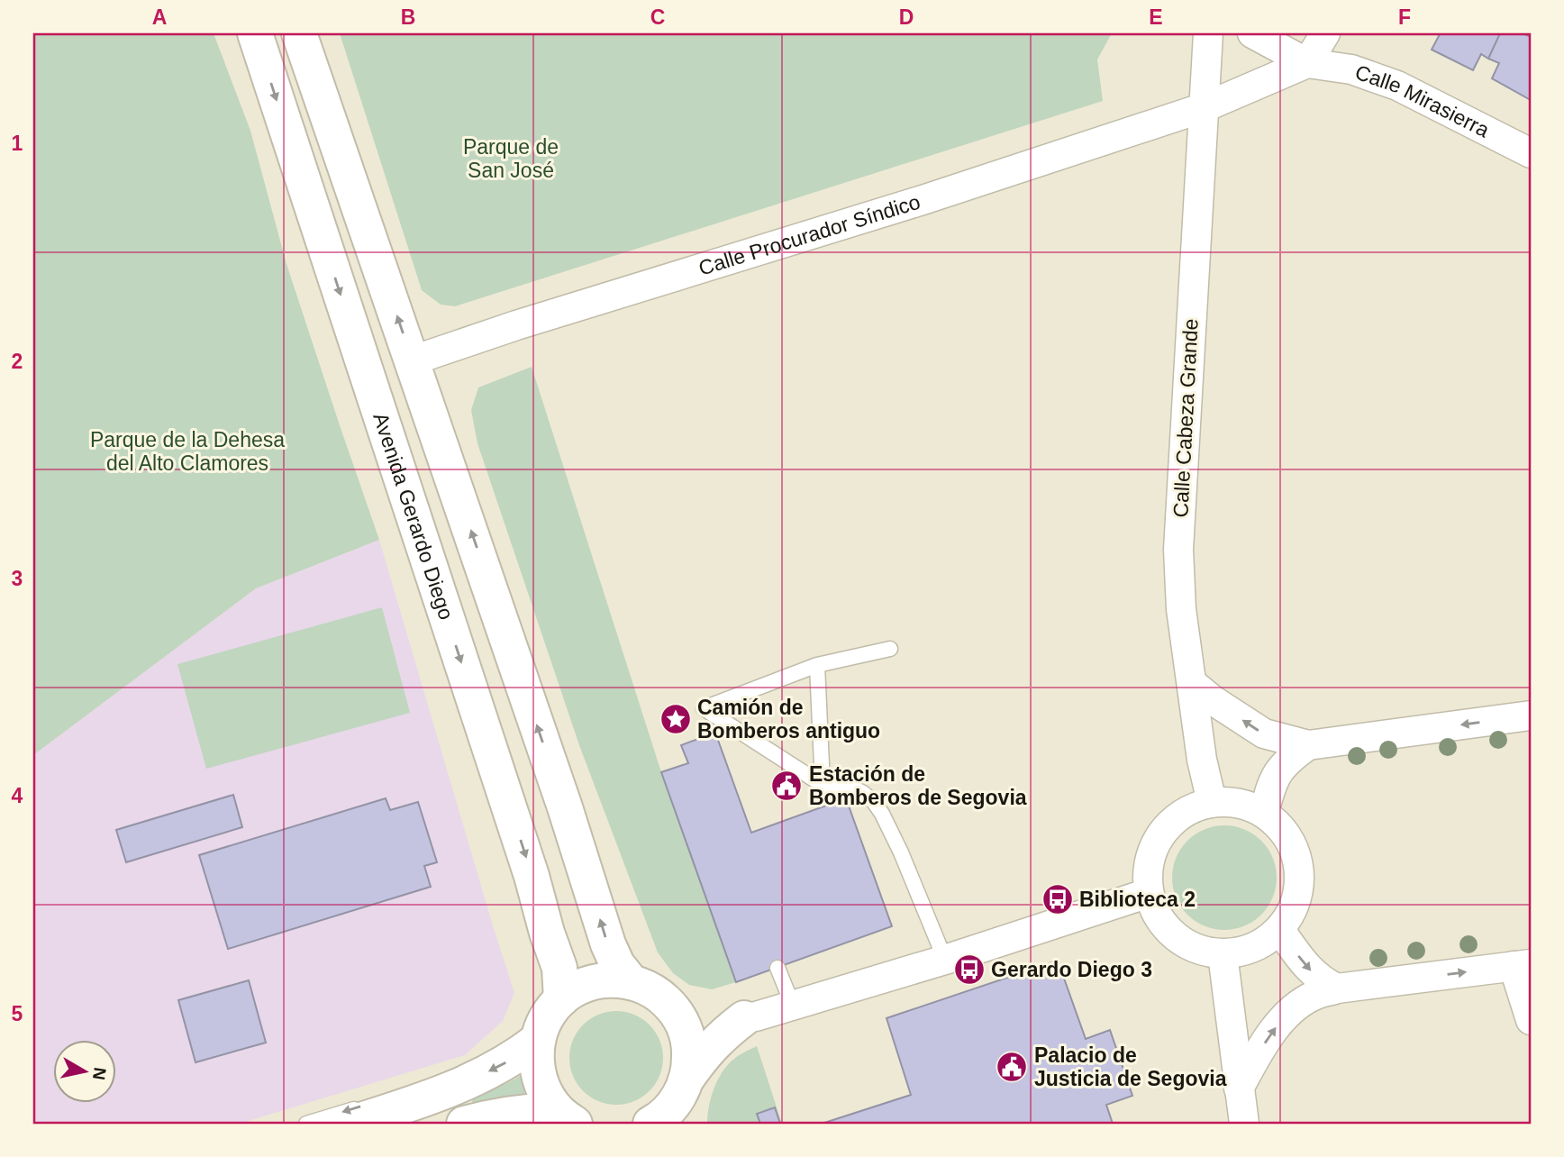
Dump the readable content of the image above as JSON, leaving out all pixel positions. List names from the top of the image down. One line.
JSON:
{"streets":{"main road":["Avenida Gerardo Diego"],"street":["Calle Mirasierra","Calle Procurador Síndico","Calle Cabeza Grande"]},"crossings":[["Calle Procurador Síndico","Calle Cabeza Grande"]],"parks":["Parque de San José","Parque de la Dehesa del Alto Clamores"],"places":{"place":["Camión de Bomberos antiguo"],"public building":["Estación de Bomberos de Segovia","Palacio de Justicia de Segovia"],"bus stop":["Biblioteca 2","Gerardo Diego 3"]},"north":"right","grid":{"columns":["A","B","C","D","E","F"],"rows":["1","2","3","4","5"]}}
